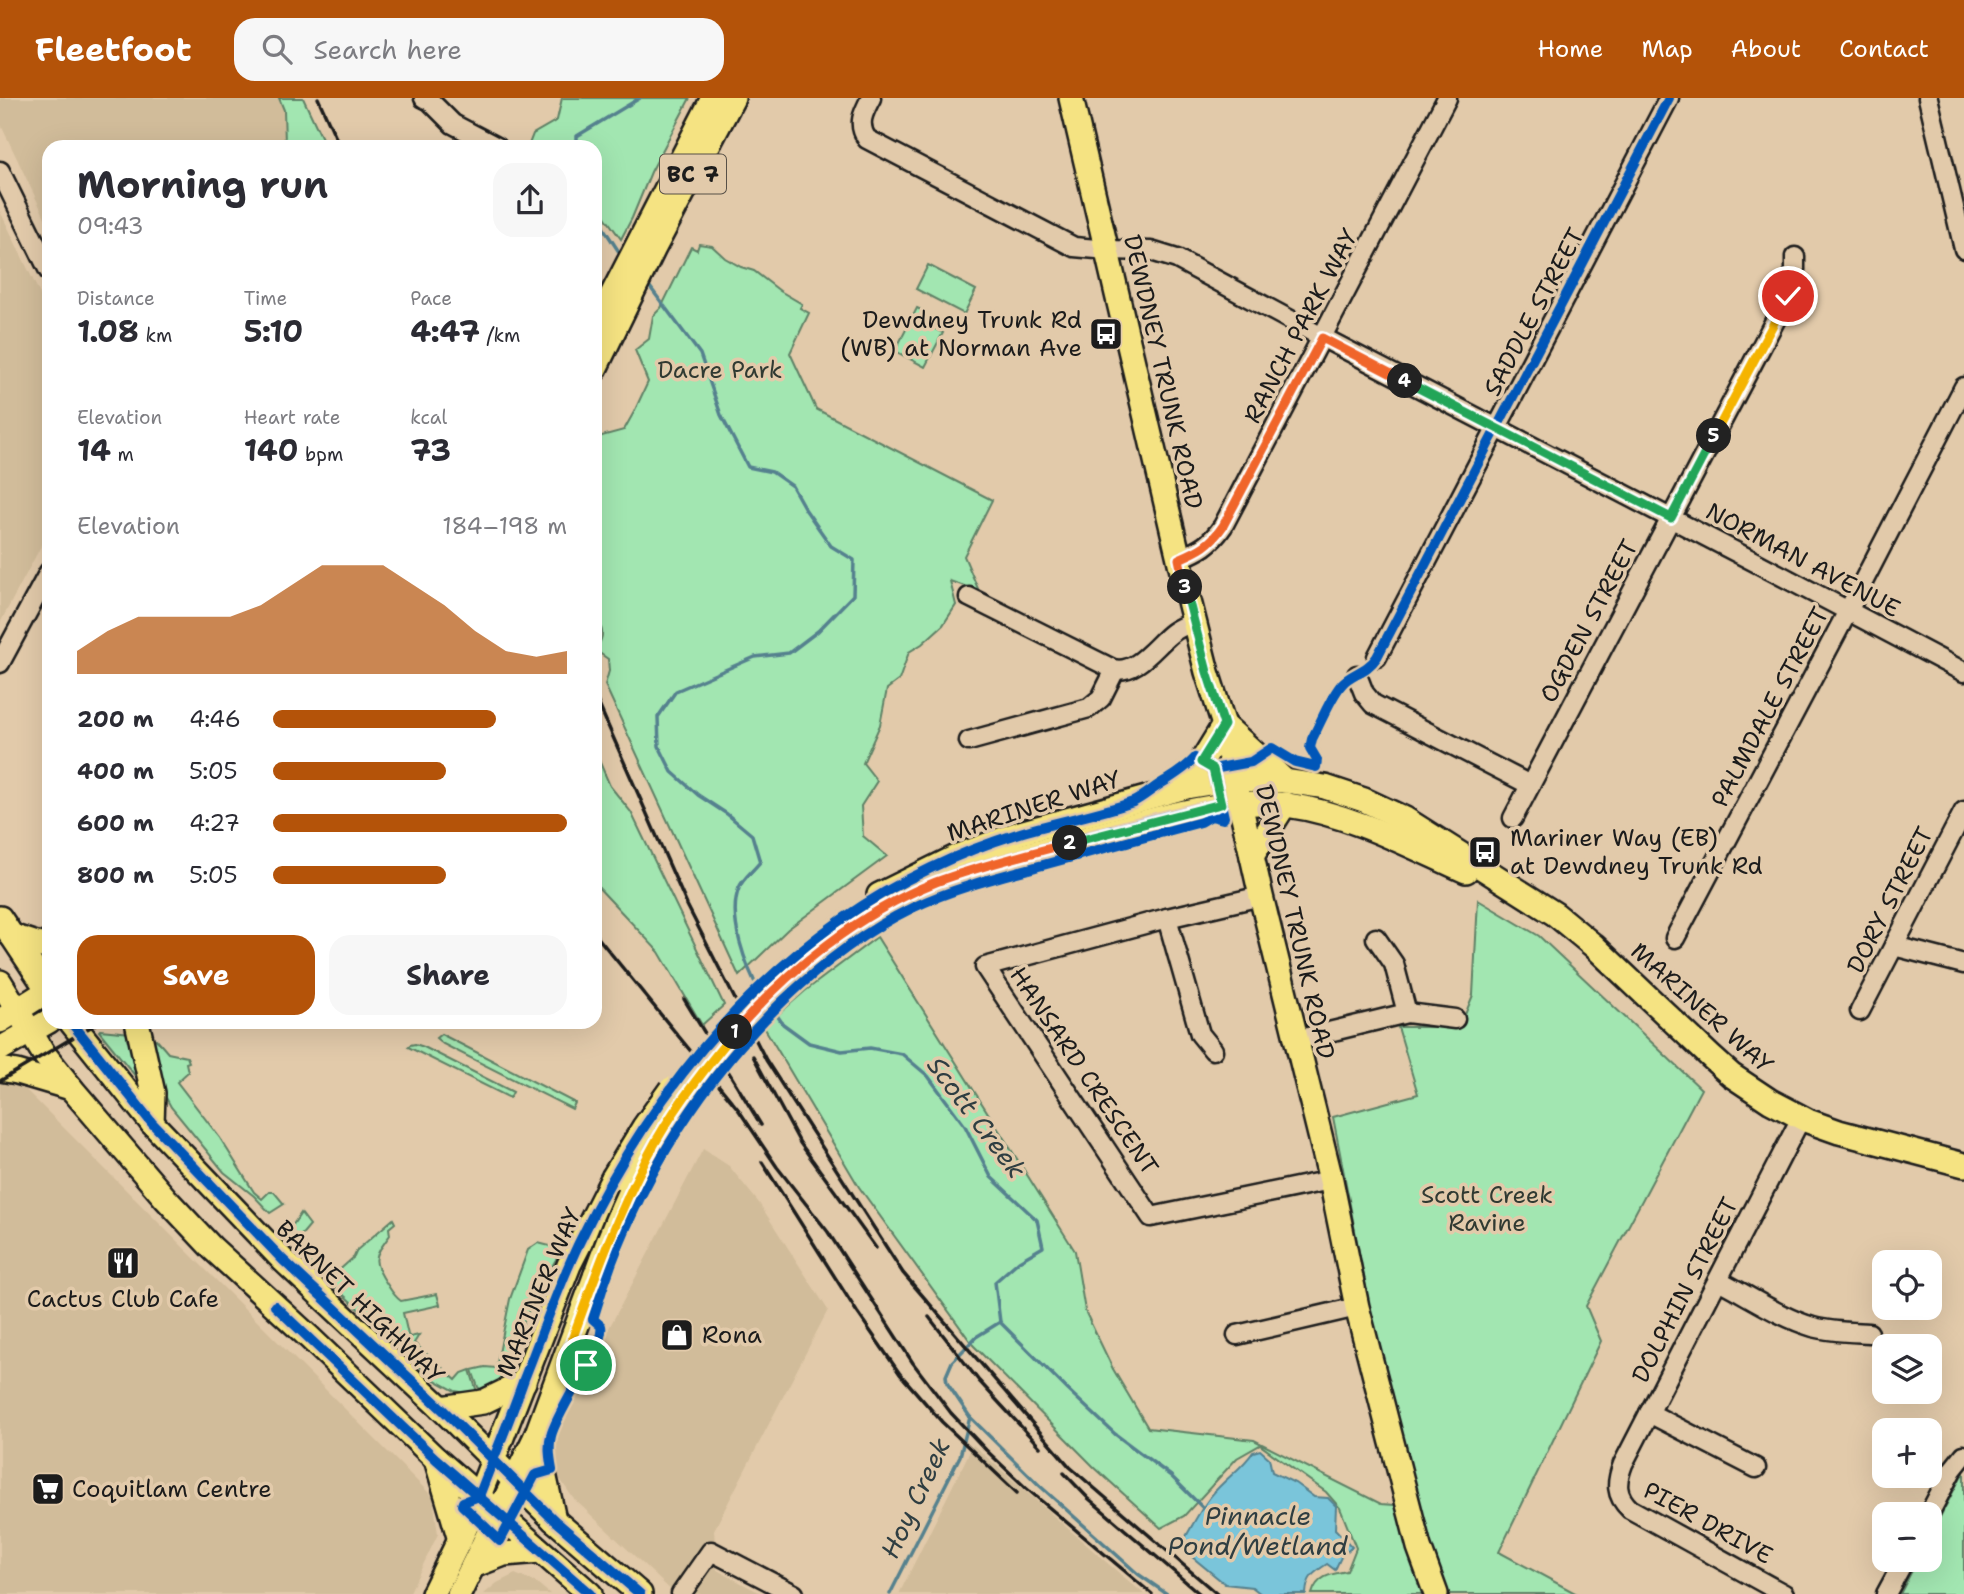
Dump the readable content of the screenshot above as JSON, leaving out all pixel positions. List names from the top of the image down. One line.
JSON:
{"streets":{"main road":["BC 7","DEWDNEY TRUNK ROAD","MARINER WAY","BARNET HIGHWAY"],"street":["SADDLE STREET","RANCH PARK WAY","NORMAN AVENUE","OGDEN STREET","PALMDALE STREET","DORY STREET","HANSARD CRESCENT","DOLPHIN STREET","PIER DRIVE"]},"crossings":[["SADDLE STREET","NORMAN AVENUE"],["RANCH PARK WAY","DEWDNEY TRUNK ROAD"],["RANCH PARK WAY","NORMAN AVENUE"],["DEWDNEY TRUNK ROAD","NORMAN AVENUE"],["DEWDNEY TRUNK ROAD","MARINER WAY"],["DEWDNEY TRUNK ROAD","HANSARD CRESCENT"],["NORMAN AVENUE","OGDEN STREET"],["NORMAN AVENUE","PALMDALE STREET"],["MARINER WAY","DOLPHIN STREET"],["MARINER WAY","BARNET HIGHWAY"],["DOLPHIN STREET","PIER DRIVE"]],"water":["Scott Creek","Hoy Creek","Pinnacle Pond/Wetland"],"parks":["Dacre Park","Scott Creek Ravine"],"places":{"bus stop":["Dewdney Trunk Rd (WB) at Norman Ave","Mariner Way (EB) at Dewdney Trunk Rd"],"restaurant":["Cactus Club Cafe"],"shop":["Rona"],"supermarket":["Coquitlam Centre"]},"page":{"header":"Fleetfoot","search":"Search here","nav":["Home","Map","About","Contact"],"heading":["Morning run","09:43"],"stats":[["Distance","1.08 km"],["Time","5:10"],["Pace","4:47 /km"],["Elevation","14 m"],["Heart rate","140 bpm"],["kcal","73"]],"pins":["4","5","3","2","1"],"chart":["Elevation","184–198 m"],"list":[{"name":"200 m","note":"4:46"},{"name":"400 m","note":"5:05"},{"name":"600 m","note":"4:27"},{"name":"800 m","note":"5:05"}],"buttons":["Save","Share"],"map_buttons":["+","−"]}}
